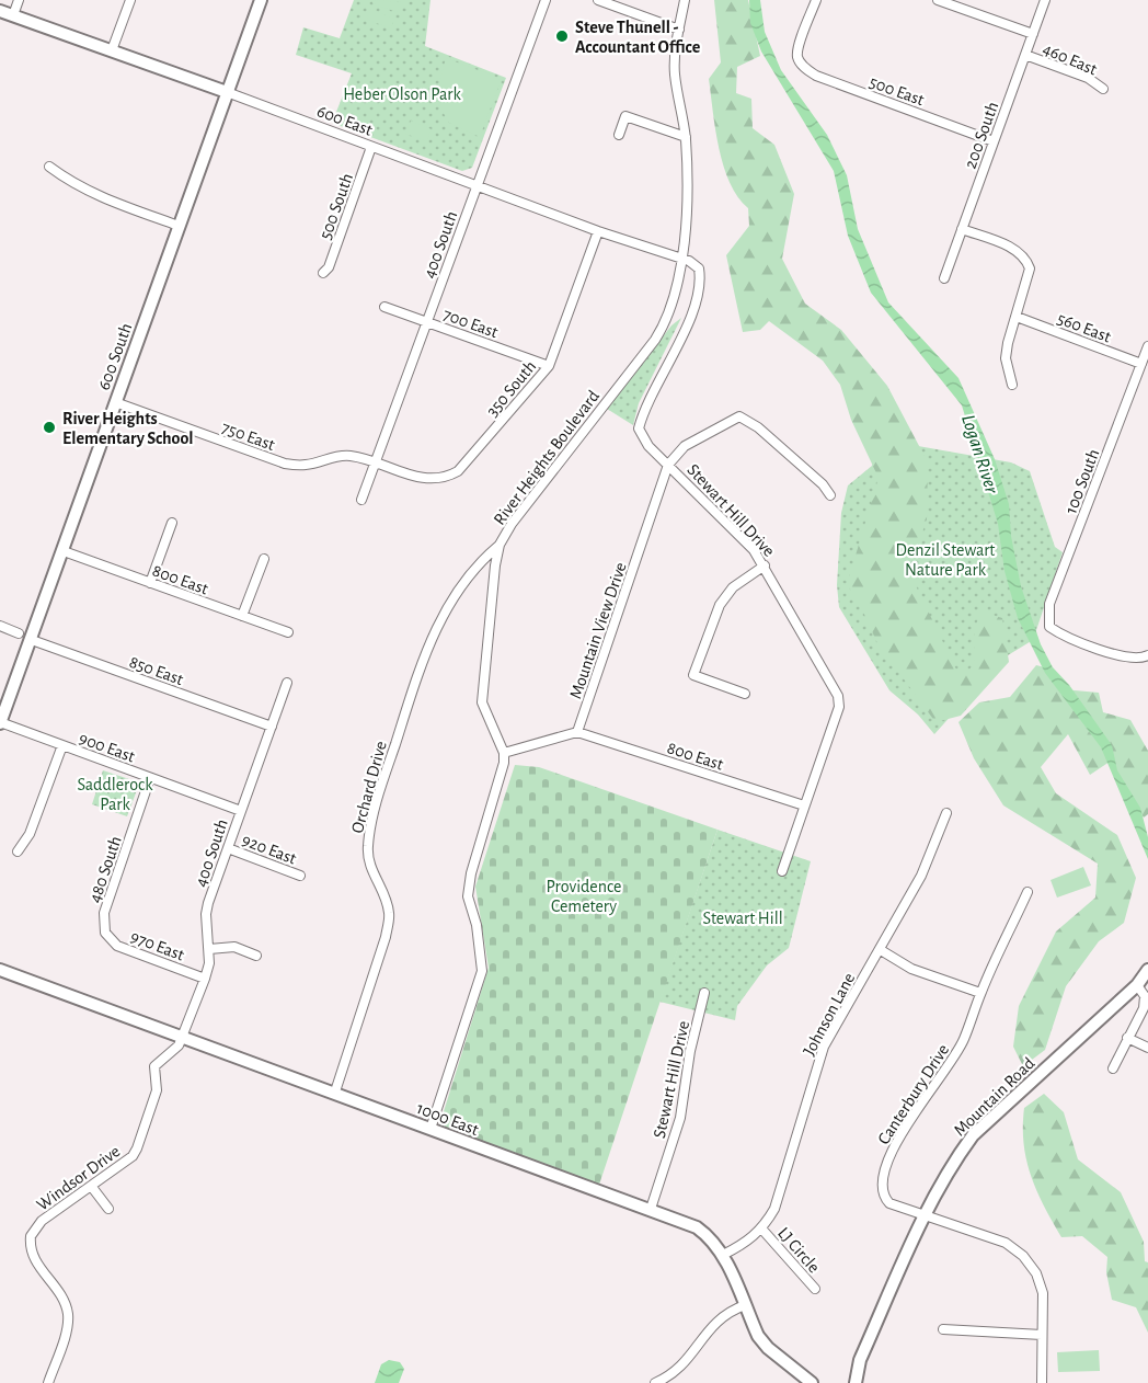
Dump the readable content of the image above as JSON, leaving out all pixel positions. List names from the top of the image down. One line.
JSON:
{"streets":{"street":["460 East","500 East","600 East","200 South","500 South","400 South","700 East","560 East","600 South","350 South","750 East","River Heights Boulevard","100 South","Stewart Hill Drive","800 East","Mountain View Drive","850 East","900 East","Orchard Drive","920 East","480 South","970 East","Johnson Lane","Canterbury Drive","Mountain Road","1000 East","Windsor Drive","LJ Circle"]},"crossings":[["460 East","200 South"],["500 East","200 South"],["600 East","500 South"],["600 East","400 South"],["600 East","600 South"],["600 East","350 South"],["600 East","River Heights Boulevard"],["600 East","Stewart Hill Drive"],["400 South","700 East"],["400 South","350 South"],["400 South","750 East"],["400 South","850 East"],["400 South","900 East"],["400 South","920 East"],["400 South","970 East"],["400 South","1000 East"],["400 South","Windsor Drive"],["700 East","350 South"],["560 East","100 South"],["600 South","750 East"],["600 South","800 East"],["600 South","850 East"],["600 South","900 East"],["350 South","750 East"],["River Heights Boulevard","Stewart Hill Drive"],["River Heights Boulevard","Orchard Drive"],["Stewart Hill Drive","800 East"],["Stewart Hill Drive","Mountain View Drive"],["Stewart Hill Drive","1000 East"],["800 East","Mountain View Drive"],["900 East","480 South"],["Orchard Drive","1000 East"],["480 South","970 East"],["Johnson Lane","1000 East"],["Johnson Lane","LJ Circle"],["Canterbury Drive","Mountain Road"],["1000 East","Windsor Drive"]],"water":["Logan River"],"parks":["Heber Olson Park","Denzil Stewart Nature Park","Saddlerock Park","Providence Cemetery","Stewart Hill"],"places":["Steve Thunell - Accountant Office","River Heights Elementary School"]}
